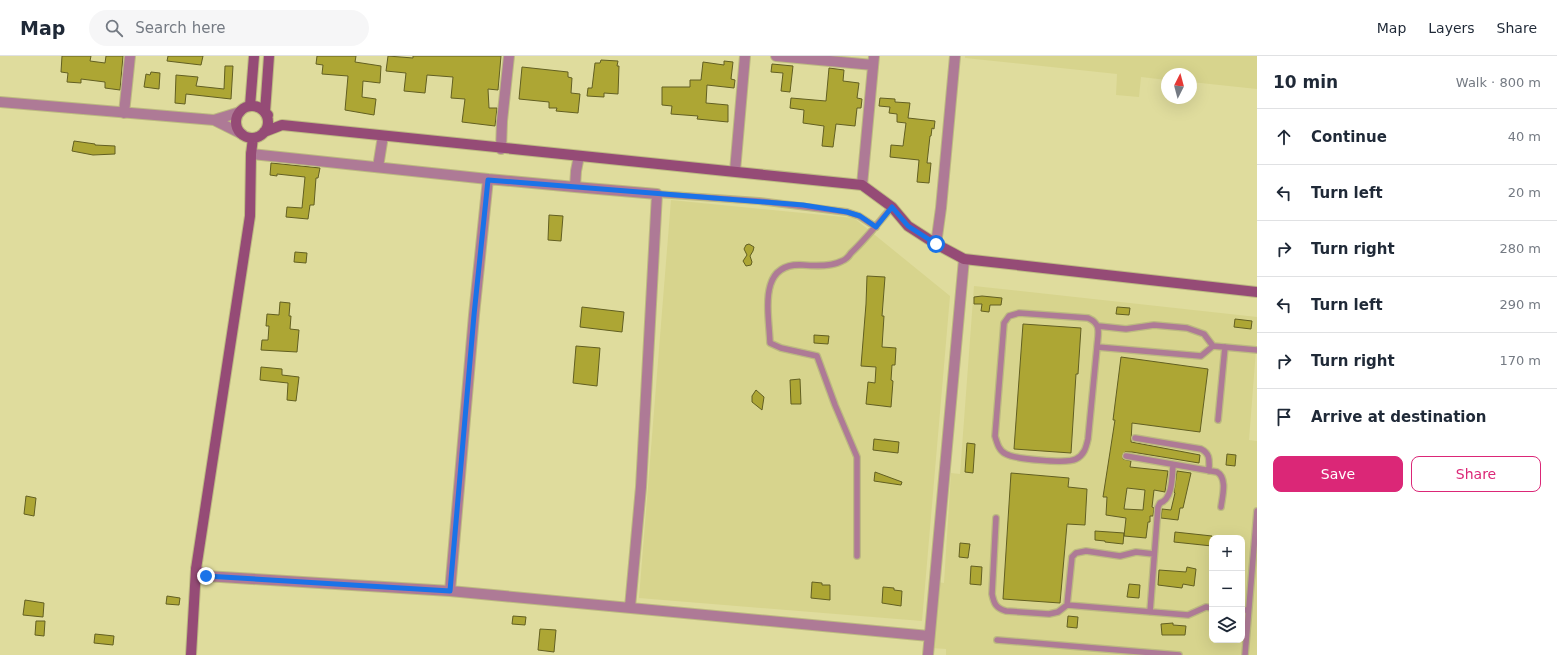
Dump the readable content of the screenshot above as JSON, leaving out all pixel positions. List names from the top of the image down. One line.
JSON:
{"north":"top","page":{"header":"Map","search":"Search here","nav":["Map","Layers","Share"],"heading":["10 min","Walk · 800 m"],"list":[["Continue","40 m"],["Turn left","20 m"],["Turn right","280 m"],["Turn left","290 m"],["Turn right","170 m"],"Arrive at destination"],"buttons":["Save","Share"],"map_buttons":["+","−"]}}
